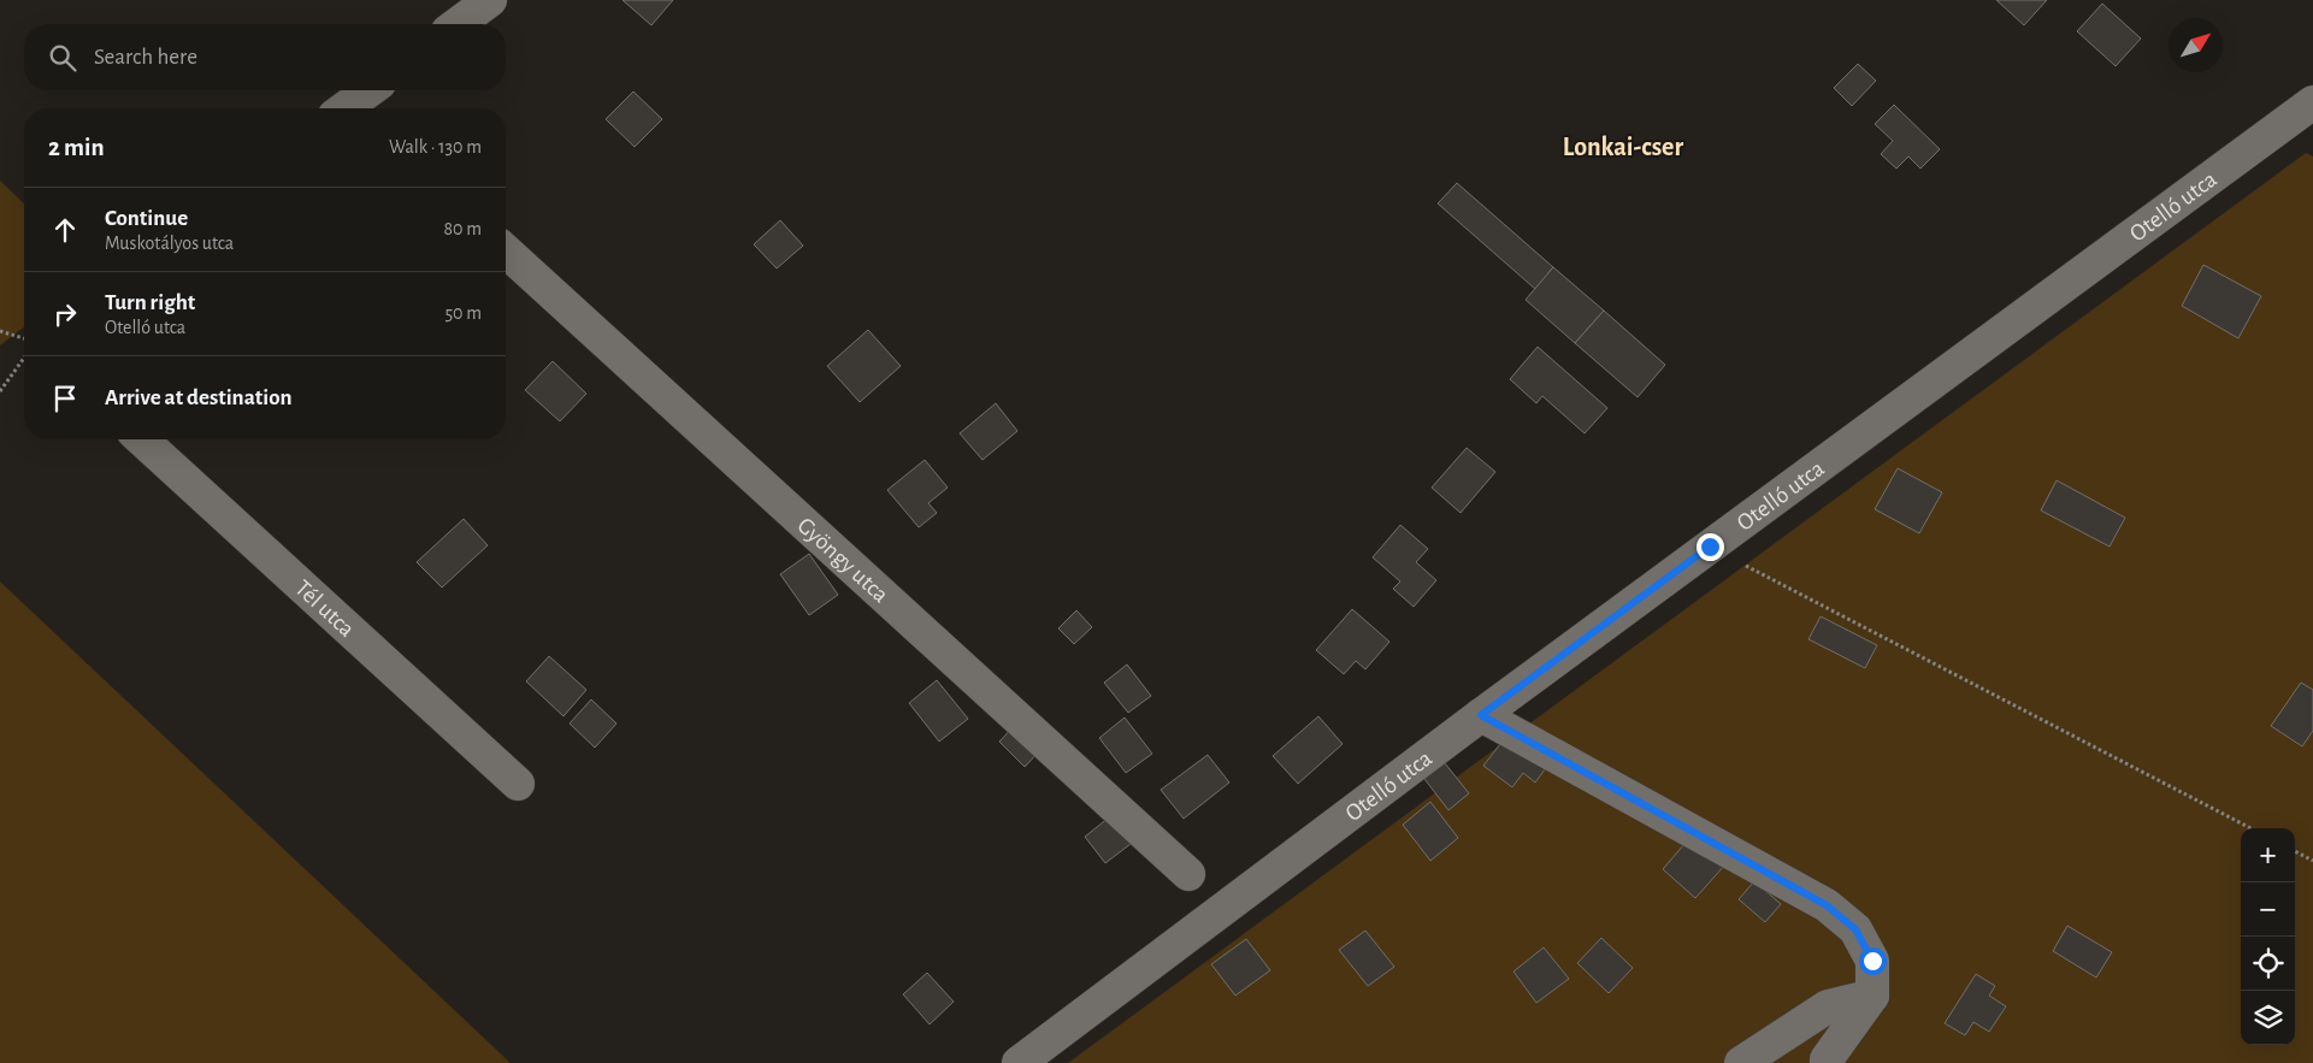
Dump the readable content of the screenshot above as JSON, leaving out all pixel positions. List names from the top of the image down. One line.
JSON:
{"streets":{"street":["Otelló utca","Gyöngy utca","Tél utca"]},"districts":["Lonkai-cser"],"north":"top right","page":{"search":"Search here","heading":["2 min","Walk · 130 m"],"list":[["Continue","Muskotályos utca","80 m"],["Turn right","Otelló utca","50 m"],"Arrive at destination"],"map_buttons":["+","−"]}}
